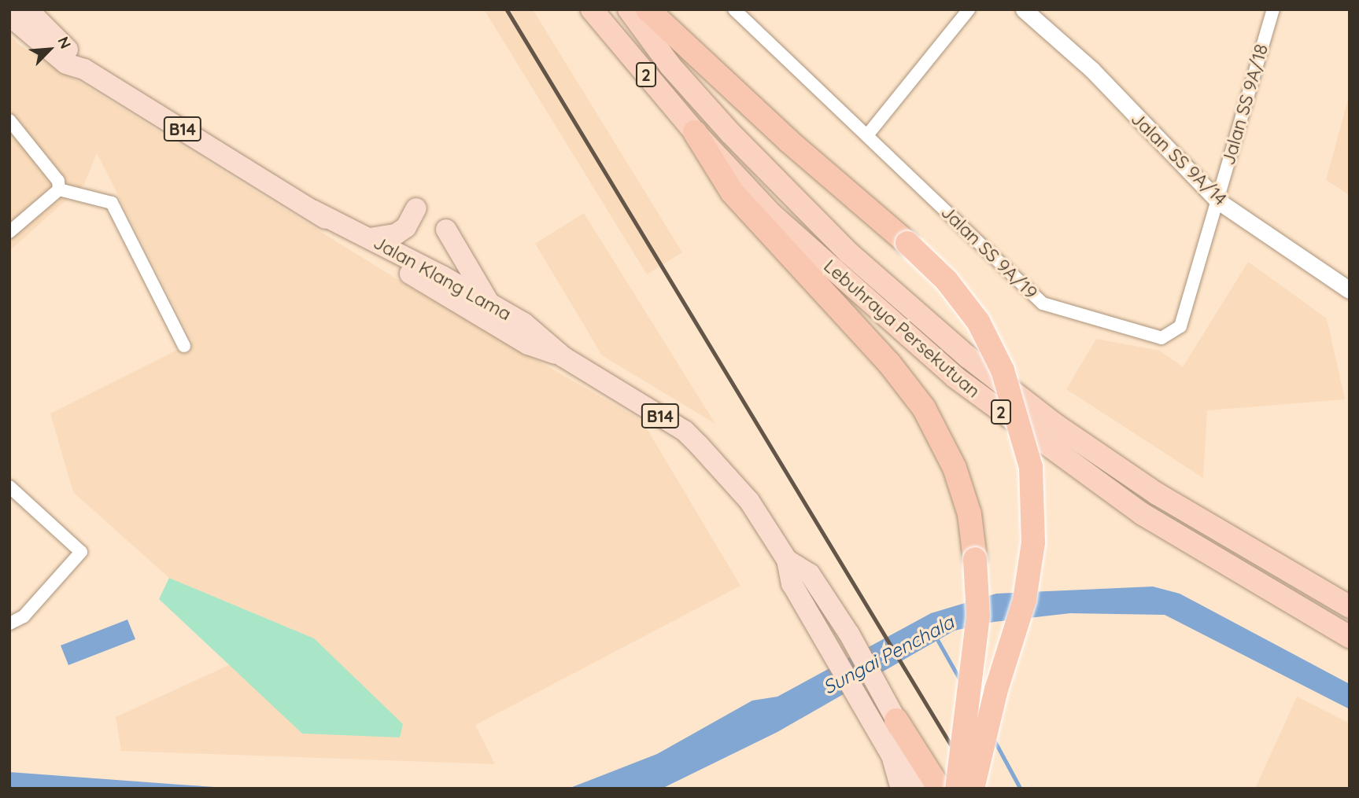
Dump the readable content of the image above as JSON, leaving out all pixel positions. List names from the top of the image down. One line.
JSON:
{"streets":{"highway":["2","Lebuhraya Persekutuan"],"main road":["B14","Jalan Klang Lama"],"street":["Jalan SS 9A/18","Jalan SS 9A/14","Jalan SS 9A/19"]},"crossings":[["Jalan SS 9A/18","Jalan SS 9A/14"],["Jalan SS 9A/18","Jalan SS 9A/19"],["Jalan SS 9A/14","Jalan SS 9A/19"]],"water":["Sungai Penchala"],"north":"top right"}
